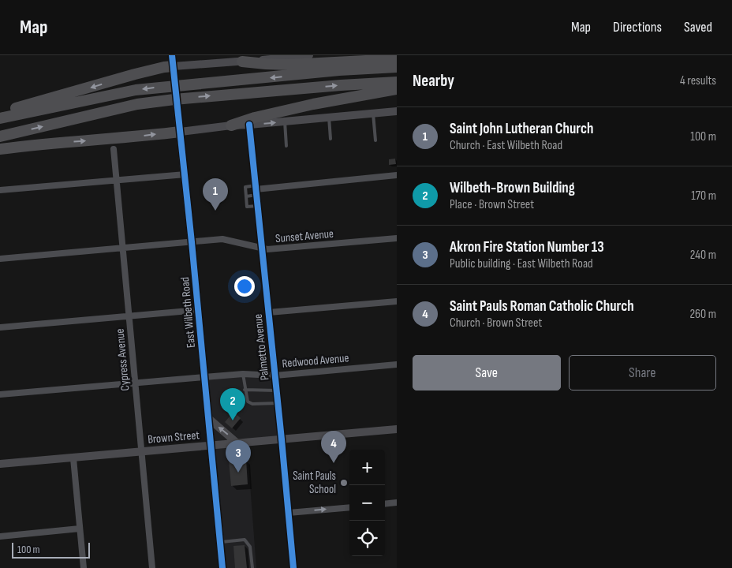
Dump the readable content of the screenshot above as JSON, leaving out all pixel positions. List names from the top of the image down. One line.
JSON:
{"streets":{"main road":["East Wilbeth Road","Brown Street"],"street":["Sunset Avenue","Palmetto Avenue","Cypress Avenue","Redwood Avenue"]},"crossings":[["Sunset Avenue","East Wilbeth Road"],["Sunset Avenue","Palmetto Avenue"],["Sunset Avenue","Cypress Avenue"],["East Wilbeth Road","Redwood Avenue"],["East Wilbeth Road","Brown Street"],["Palmetto Avenue","Redwood Avenue"],["Palmetto Avenue","Brown Street"],["Cypress Avenue","Redwood Avenue"],["Cypress Avenue","Brown Street"]],"places":["Saint Pauls School"],"scale_bar":"100 m","page":{"header":"Map","nav":["Map","Directions","Saved"],"heading":["Nearby","4 results"],"list":[{"mark":"1","name":"Saint John Lutheran Church","note":"Church · East Wilbeth Road","value":"100 m"},{"mark":"2","name":"Wilbeth-Brown Building","note":"Place · Brown Street","value":"170 m"},{"mark":"3","name":"Akron Fire Station Number 13","note":"Public building · East Wilbeth Road","value":"240 m"},{"mark":"4","name":"Saint Pauls Roman Catholic Church","note":"Church · Brown Street","value":"260 m"}],"pins":["1","2","4","3"],"buttons":["Save","Share"],"map_buttons":["+","−"],"scale":"100 m"}}
